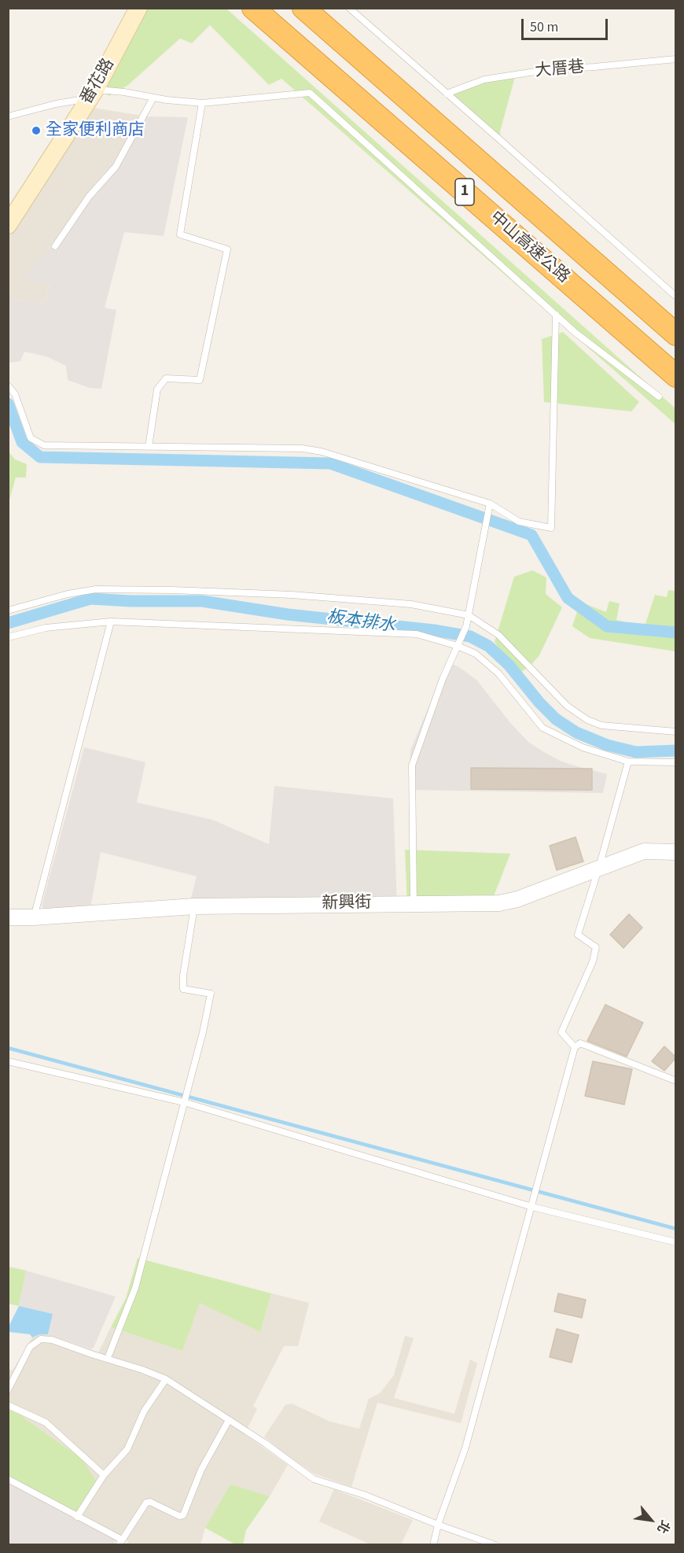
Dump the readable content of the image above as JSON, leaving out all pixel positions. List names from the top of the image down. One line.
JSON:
{"streets":{"highway":["1","中山高速公路"],"main road":["番花路"],"street":["新興街"],"lane":["大厝巷"]},"water":["板本排水"],"places":["全家便利商店"],"scale_bar":"50 m","north":"bottom right"}
